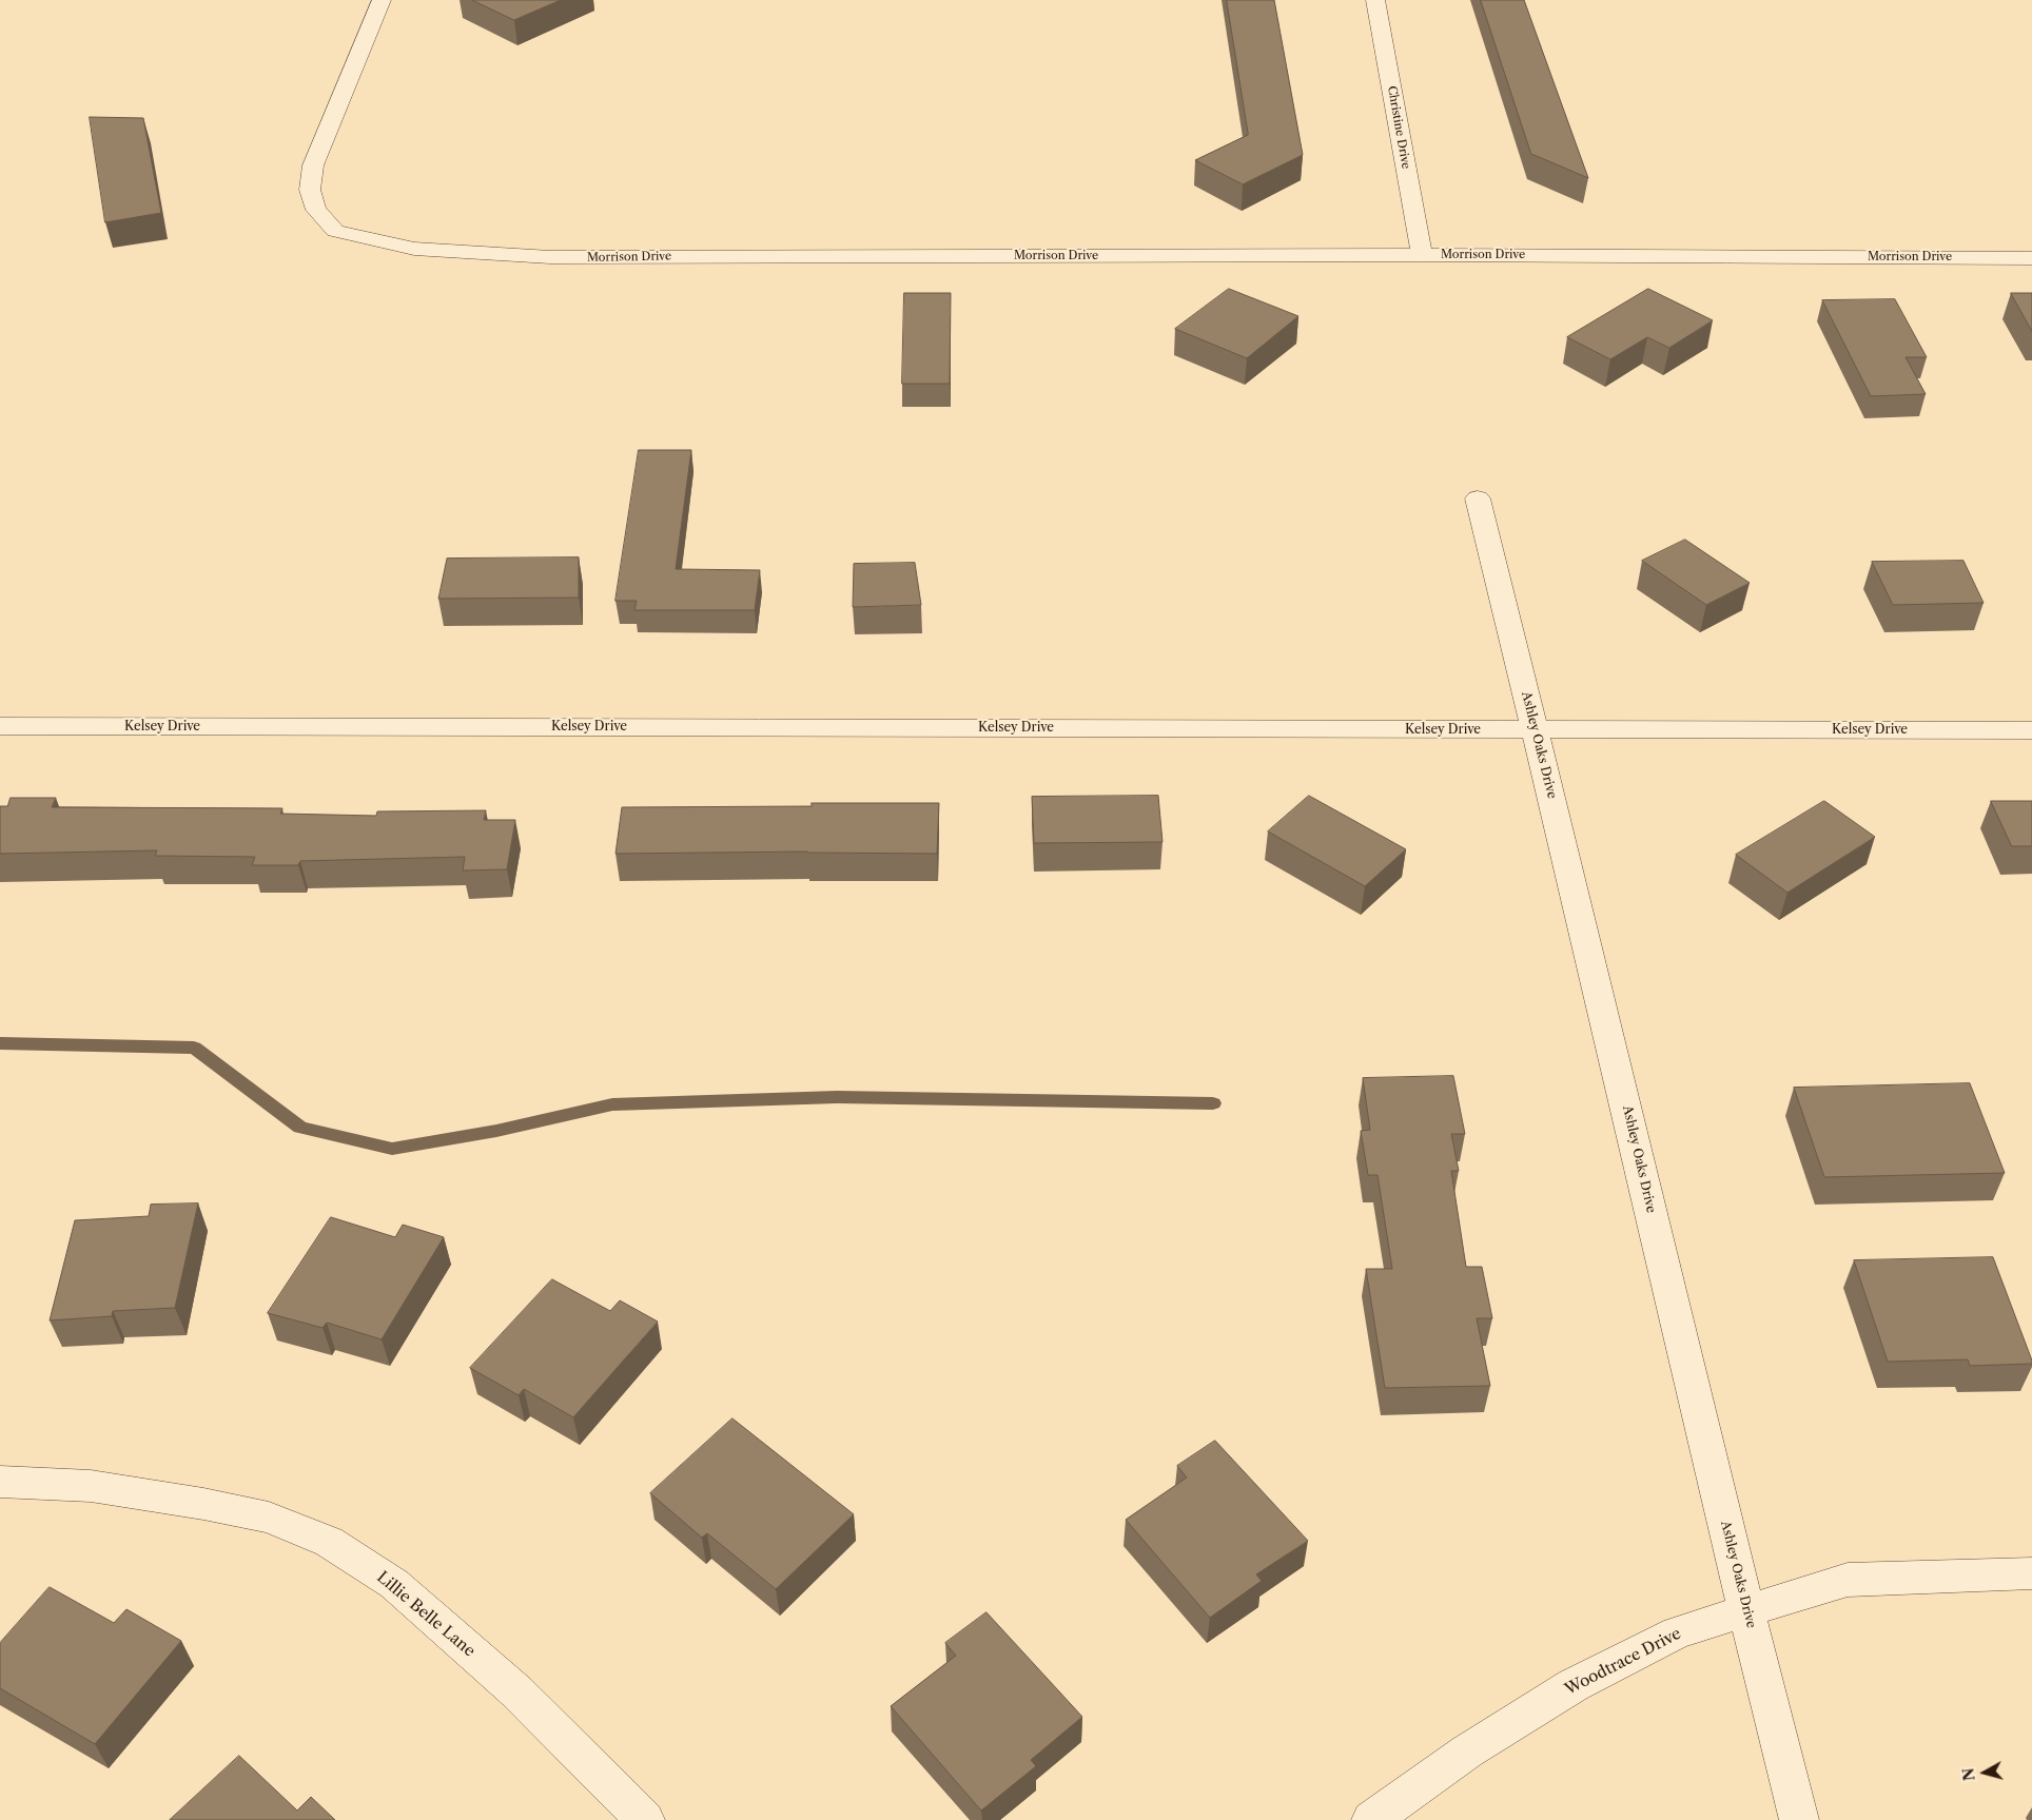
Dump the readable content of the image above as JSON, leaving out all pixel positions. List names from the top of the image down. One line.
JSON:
{"streets":{"street":["Christine Drive","Morrison Drive","Kelsey Drive","Ashley Oaks Drive","Lillie Belle Lane","Woodtrace Drive"]},"crossings":[["Christine Drive","Morrison Drive"],["Kelsey Drive","Ashley Oaks Drive"],["Ashley Oaks Drive","Woodtrace Drive"]],"north":"left"}
